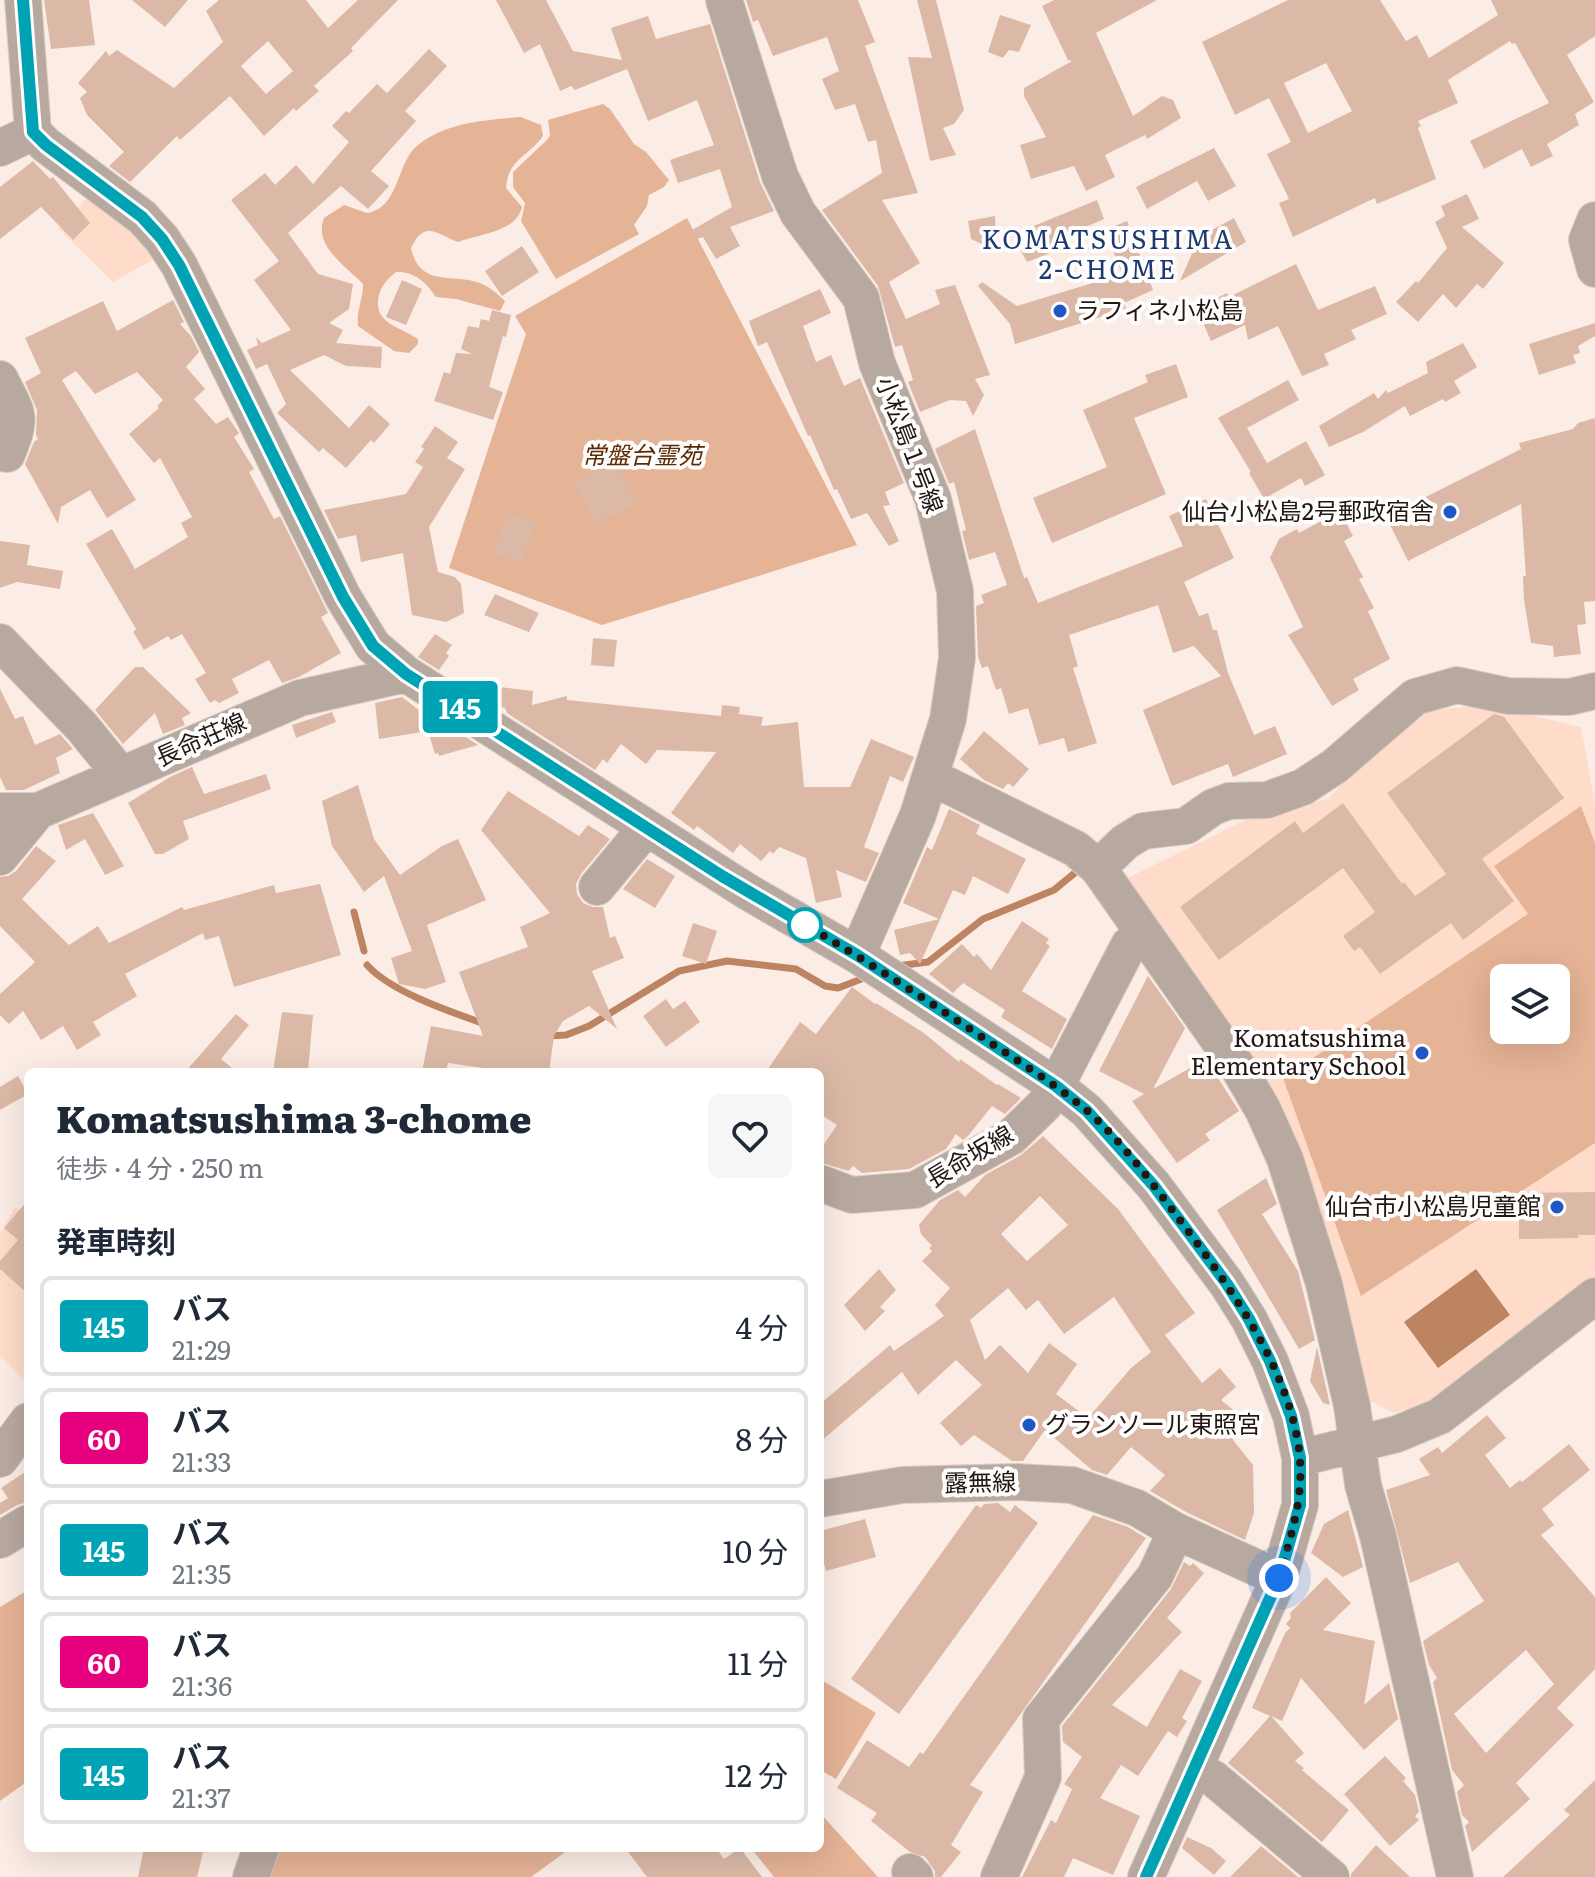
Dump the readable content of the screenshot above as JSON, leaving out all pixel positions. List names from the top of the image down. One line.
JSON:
{"streets":{"street":["小松島１号線","長命荘線","長命坂線","露無線"]},"districts":["KOMATSUSHIMA 2-CHOME"],"parks":["常盤台霊苑"],"places":["ラフィネ小松島","仙台小松島2号郵政宿舎","Komatsushima Elementary School","仙台市小松島児童館","グランソール東照宮"],"lines":["bus line 145"],"page":{"on_map":"145","heading":[["Komatsushima 3-chome","徒歩 · 4 分 · 250 m"],"発車時刻"],"list":[{"mark":"145","name":"バス","note":"21:29","value":"4 分"},{"mark":"60","name":"バス","note":"21:33","value":"8 分"},{"mark":"145","name":"バス","note":"21:35","value":"10 分"},{"mark":"60","name":"バス","note":"21:36","value":"11 分"},{"mark":"145","name":"バス","note":"21:37","value":"12 分"}]}}
